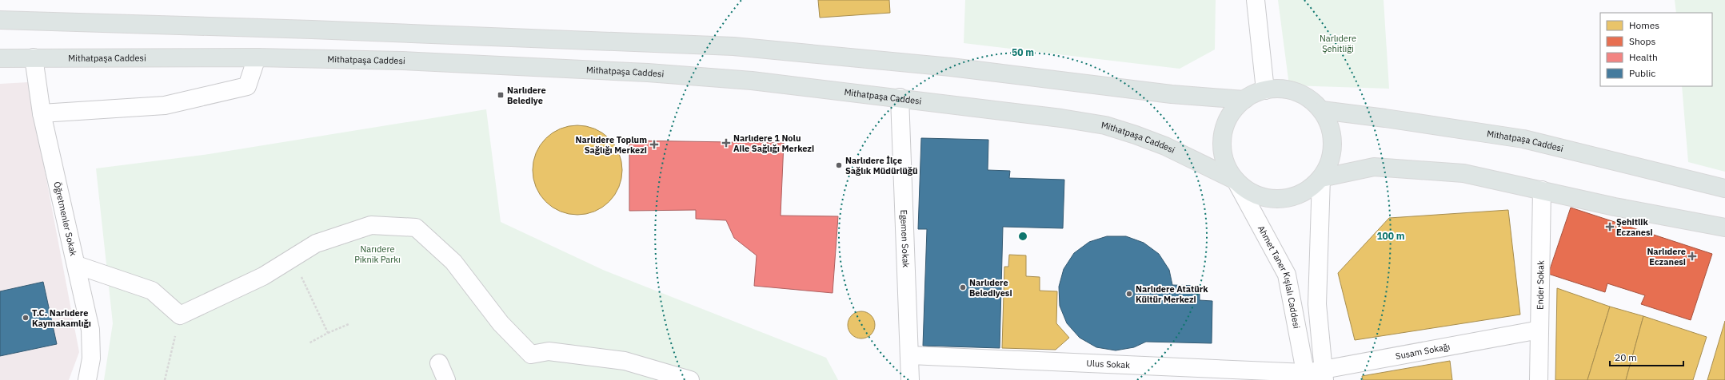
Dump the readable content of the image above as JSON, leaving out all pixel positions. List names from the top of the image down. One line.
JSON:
{"streets":{"main road":["Mithatpaşa Caddesi"],"street":["Öğretmenler Sokak","Egemen Sokak","Ahmet Taner Kışlalı Caddesi","Ender Sokak","Susam Sokağı","Ulus Sokak"]},"crossings":[["Mithatpaşa Caddesi","Öğretmenler Sokak"],["Mithatpaşa Caddesi","Egemen Sokak"],["Mithatpaşa Caddesi","Ahmet Taner Kışlalı Caddesi"],["Egemen Sokak","Ulus Sokak"],["Ahmet Taner Kışlalı Caddesi","Susam Sokağı"],["Ahmet Taner Kışlalı Caddesi","Ulus Sokak"],["Ender Sokak","Susam Sokağı"],["Susam Sokağı","Ulus Sokak"]],"parks":["Narlıdere Şehitliği","Narıdere Piknik Parkı"],"places":{"transit":["Narlıdere Belediye"],"health":["Narlıdere 1 Nolu Aile Sağlığı Merkezi","Narlıdere Toplum Sağlığı Merkezi","Şehitlik Eczanesi","Narlıdere Eczanesi"],"other":["Narlıdere İlçe Sağlık Müdürlüğü","Narlıdere Belediyesi","Narlıdere Atatürk Kültür Merkezi","T.C. Narlıdere Kaymakamlığı"]},"legend":["Homes","Shops","Health","Public"],"scale_bar":"20 m","rings":["50 m","100 m"]}
